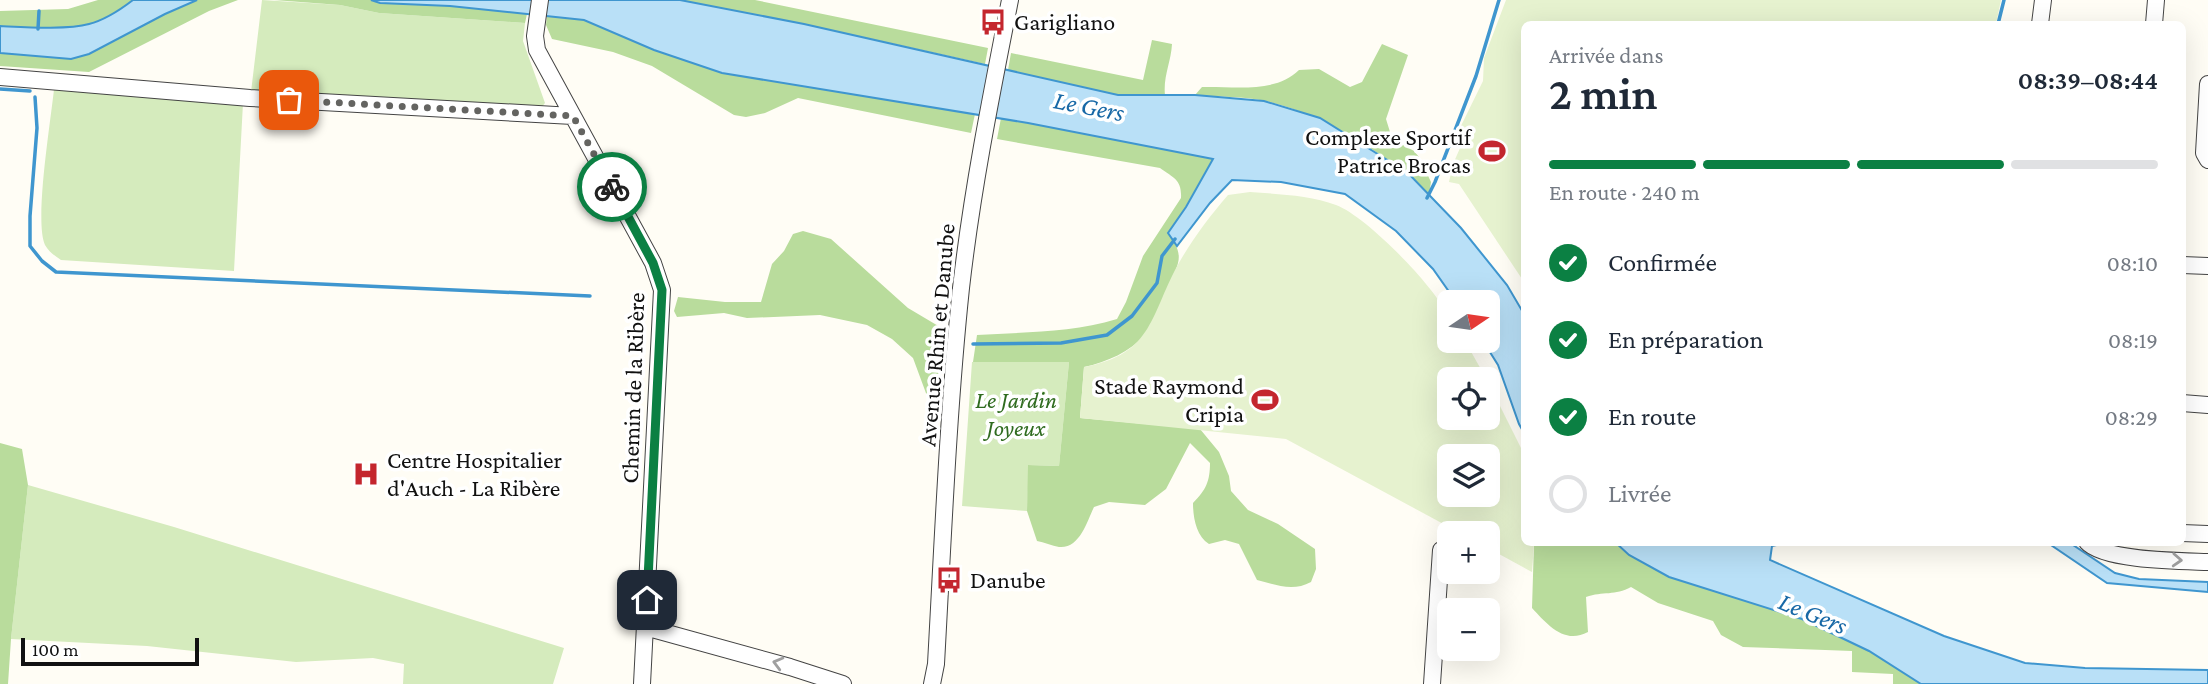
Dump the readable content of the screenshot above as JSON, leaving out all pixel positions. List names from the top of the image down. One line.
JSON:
{"streets":{"street":["Avenue Rhin et Danube","Chemin de la Ribère"]},"water":["Le Gers"],"parks":["Le Jardin Joyeux"],"places":{"bus stop":["Garigliano","Danube"],"sports":["Complexe Sportif Patrice Brocas","Stade Raymond Cripia"],"hospital":["Centre Hospitalier d'Auch - La Ribère"]},"scale_bar":"100 m","north":"right","page":{"heading":["2 min","Arrivée dans","08:39–08:44"],"bar":"En route · 240 m","list":[["Confirmée","08:10"],["En préparation","08:19"],["En route","08:29"],"Livrée"],"map_buttons":["+","−"],"scale":"100 m"}}
